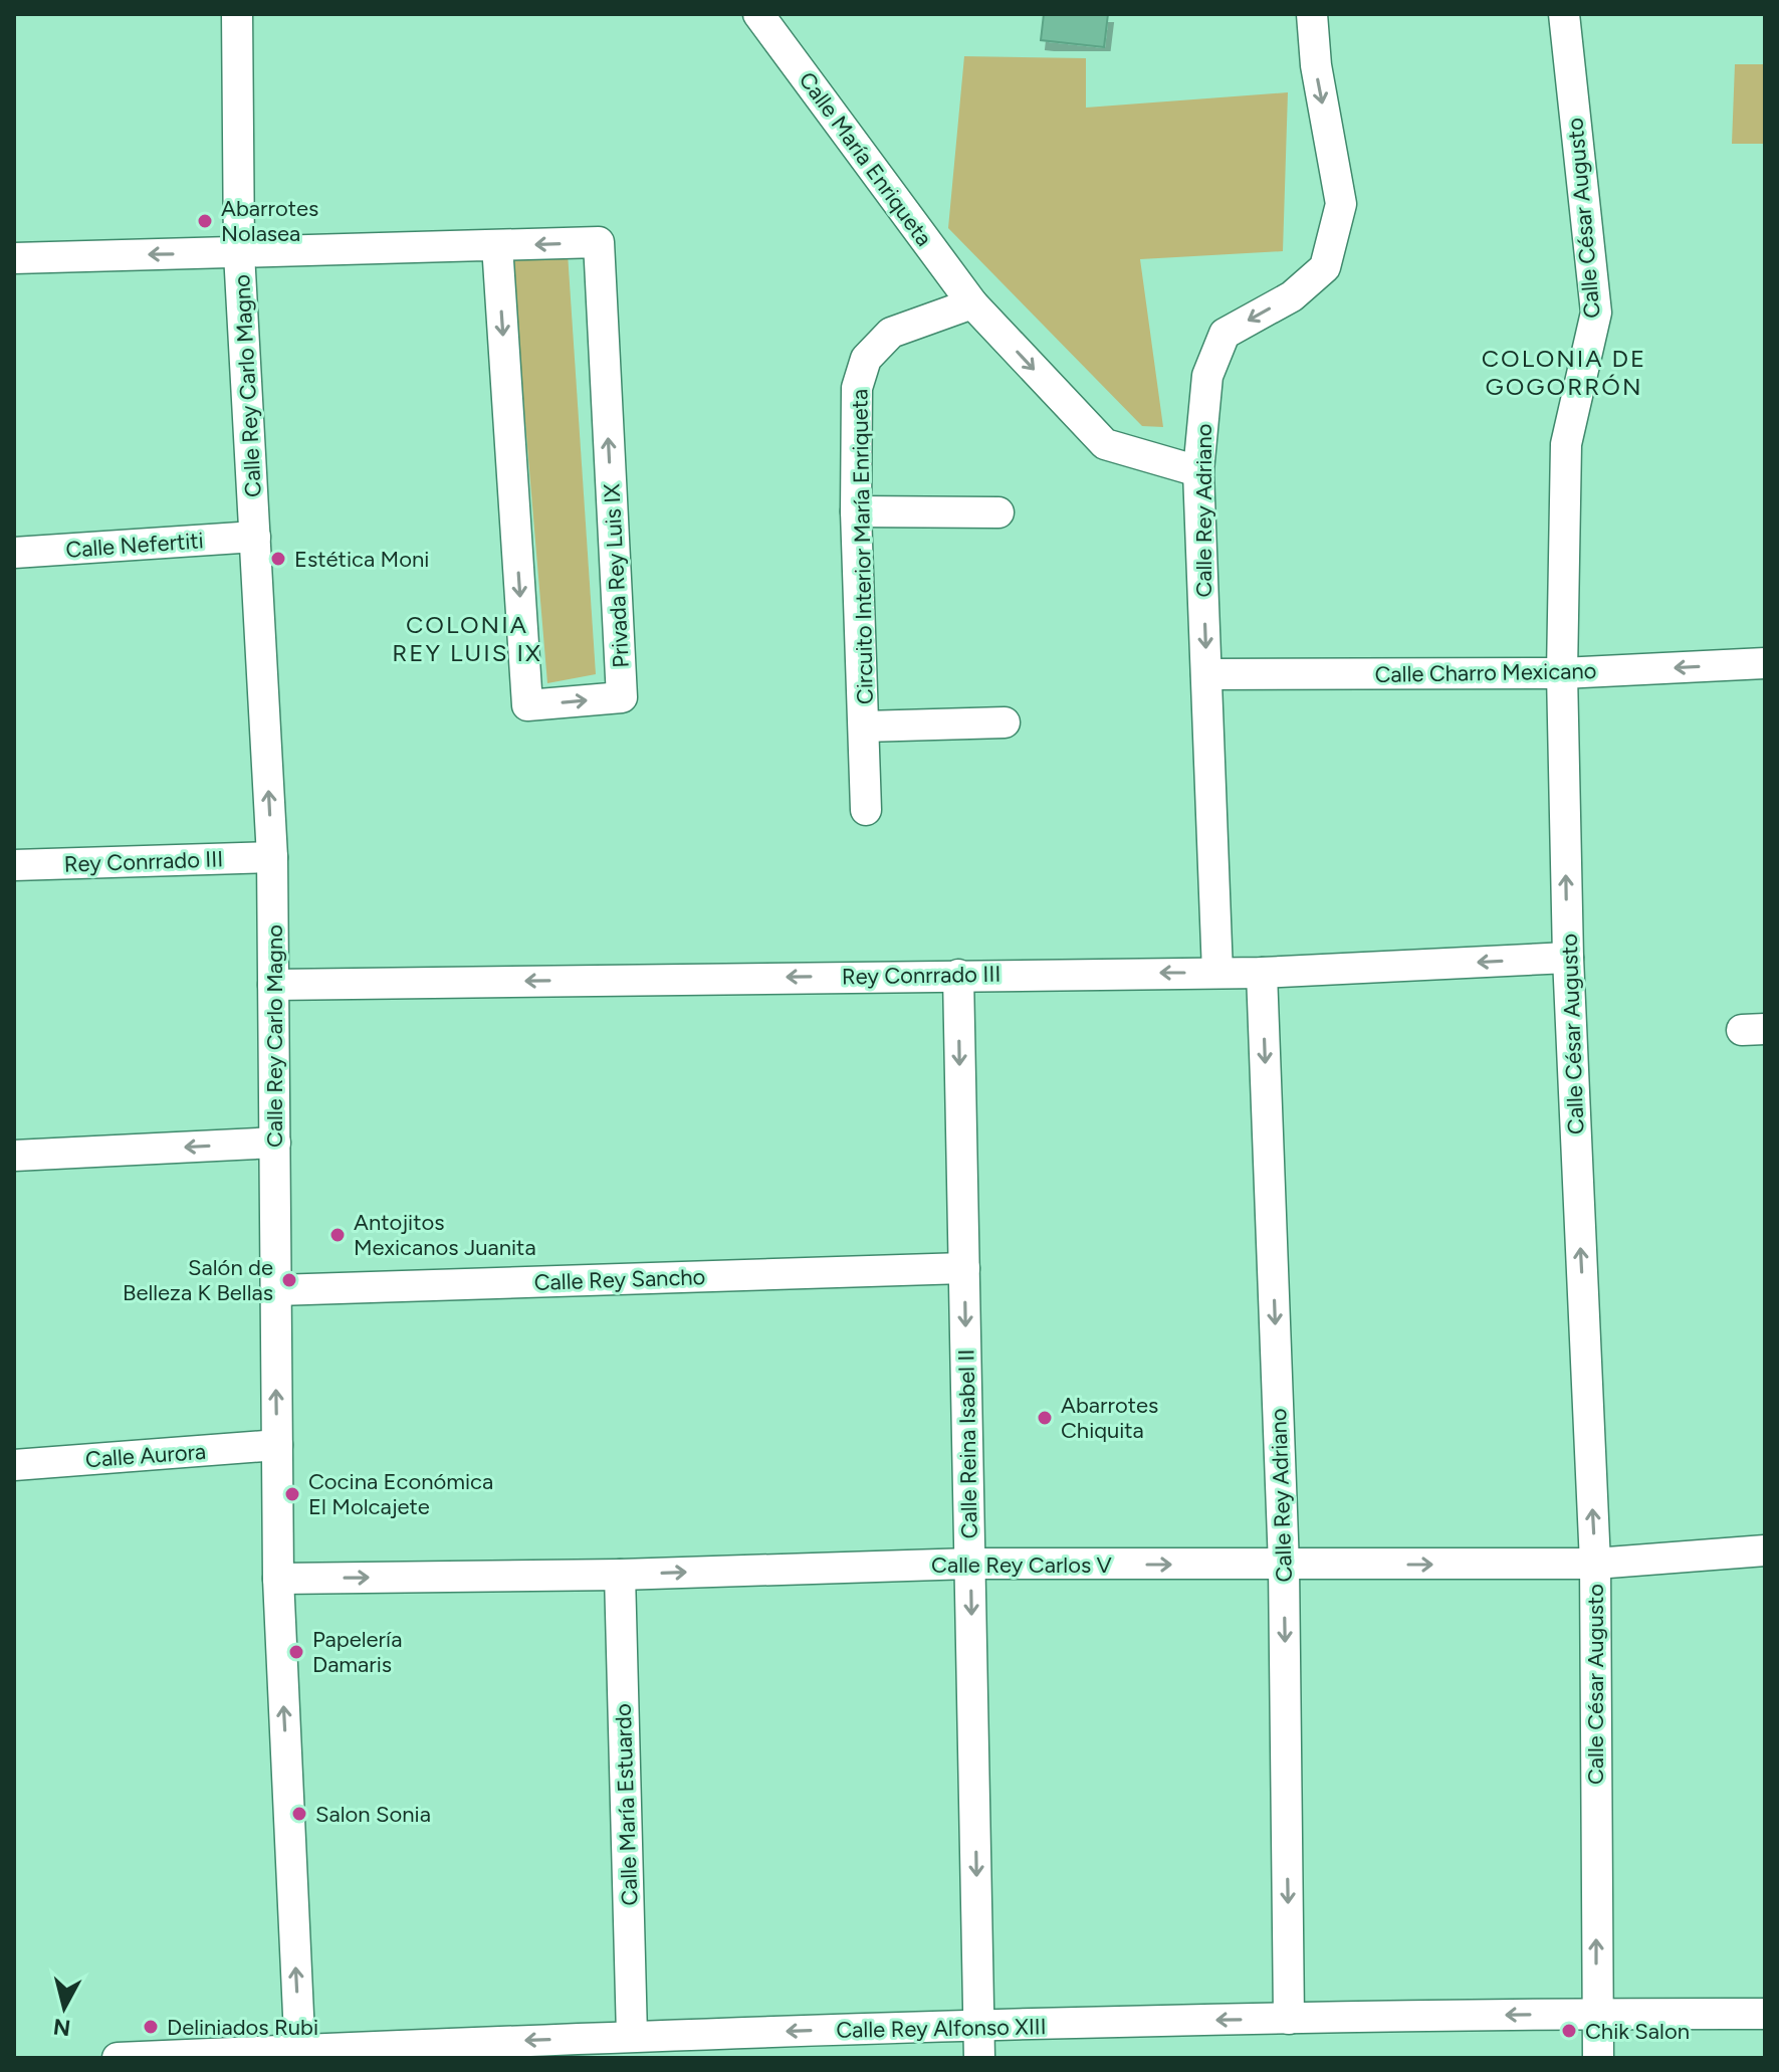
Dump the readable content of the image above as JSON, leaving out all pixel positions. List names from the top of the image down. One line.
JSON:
{"streets":{"street":["Calle María Enriqueta","Calle César Augusto","Calle Rey Carlo Magno","Calle Rey Adriano","Calle Nefertiti","Circuito Interior María Enriqueta","Privada Rey Luis IX","Calle Charro Mexicano","Rey Conrrado III","Calle Rey Sancho","Calle Reina Isabel II","Calle Aurora","Calle Rey Carlos V","Calle María Estuardo","Calle Rey Alfonso XIII"]},"crossings":[["Calle María Enriqueta","Calle Rey Adriano"],["Calle María Enriqueta","Circuito Interior María Enriqueta"],["Calle César Augusto","Calle Charro Mexicano"],["Calle César Augusto","Rey Conrrado III"],["Calle César Augusto","Calle Rey Carlos V"],["Calle César Augusto","Calle Rey Alfonso XIII"],["Calle Rey Carlo Magno","Calle Nefertiti"],["Calle Rey Carlo Magno","Privada Rey Luis IX"],["Calle Rey Carlo Magno","Rey Conrrado III"],["Calle Rey Carlo Magno","Calle Rey Sancho"],["Calle Rey Carlo Magno","Calle Aurora"],["Calle Rey Carlo Magno","Calle Rey Carlos V"],["Calle Rey Carlo Magno","Calle Rey Alfonso XIII"],["Calle Rey Adriano","Calle Charro Mexicano"],["Calle Rey Adriano","Rey Conrrado III"],["Calle Rey Adriano","Calle Rey Carlos V"],["Calle Rey Adriano","Calle Rey Alfonso XIII"],["Rey Conrrado III","Calle Reina Isabel II"],["Calle Rey Sancho","Calle Reina Isabel II"],["Calle Reina Isabel II","Calle Rey Carlos V"],["Calle Reina Isabel II","Calle Rey Alfonso XIII"],["Calle Rey Carlos V","Calle María Estuardo"],["Calle María Estuardo","Calle Rey Alfonso XIII"]],"one_way":["Calle María Enriqueta","Calle César Augusto","Calle Rey Carlo Magno","Calle Rey Adriano","Calle Charro Mexicano","Rey Conrrado III","Calle Reina Isabel II","Calle Rey Carlos V","Calle Rey Alfonso XIII"],"districts":["COLONIA DE GOGORRÓN","COLONIA REY LUIS IX"],"places":["Abarrotes Nolasea","Estética Moni","Antojitos Mexicanos Juanita","Salón de Belleza K Bellas","Abarrotes Chiquita","Cocina Económica El Molcajete","Papelería Damaris","Salon Sonia","Deliniados Rubi","Chik Salon"],"north":"bottom"}
